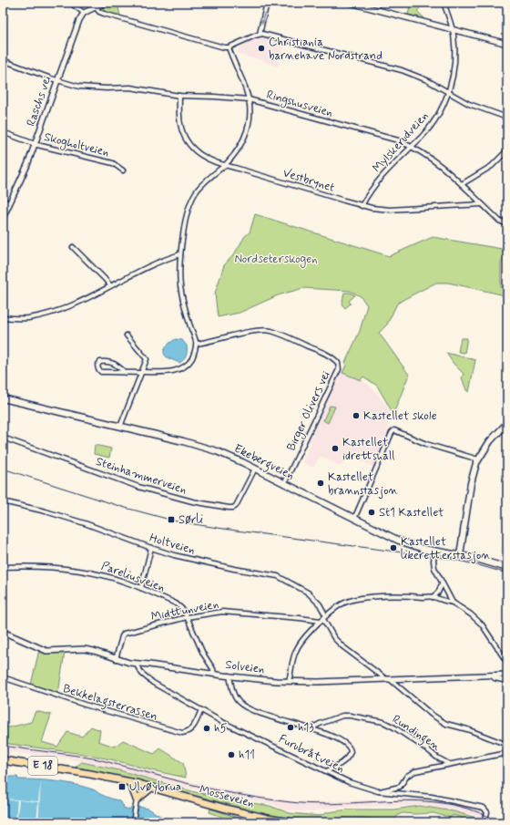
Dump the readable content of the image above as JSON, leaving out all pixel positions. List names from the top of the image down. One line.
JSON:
{"streets":{"highway":["E 18","Mosseveien"],"main road":["Ekebergveien"],"street":["Raschs vei","Ringshusveien","Mylskerudveien","Skogholtveien","Vestbrynet","Birger Olivers vei","Steinhammerveien","Holtveien","Pareliusveien","Midttunveien","Solveien","Bekkelagsterrassen","Rundingen","Furubråtveien"]},"crossings":[["Raschs vei","Ringshusveien"],["Raschs vei","Skogholtveien"],["Ringshusveien","Mylskerudveien"],["Ringshusveien","Vestbrynet"],["Mylskerudveien","Vestbrynet"],["Birger Olivers vei","Ekebergveien"],["Ekebergveien","Steinhammerveien"],["Holtveien","Midttunveien"],["Holtveien","Solveien"],["Pareliusveien","Midttunveien"],["Pareliusveien","Solveien"],["Midttunveien","Solveien"],["Solveien","Furubråtveien"],["Bekkelagsterrassen","Furubråtveien"]],"parks":["Nordseterskogen"],"places":{"other":["Christiania barnehave Nordstrand","Kastellet skole","Kastellet idrettshall","Kastellet brannstasjon","St1 Kastellet","Kastellet likeretterstasjon","h13","h5","h11"],"transit":["Sørli","Ulvøybrua"]}}
